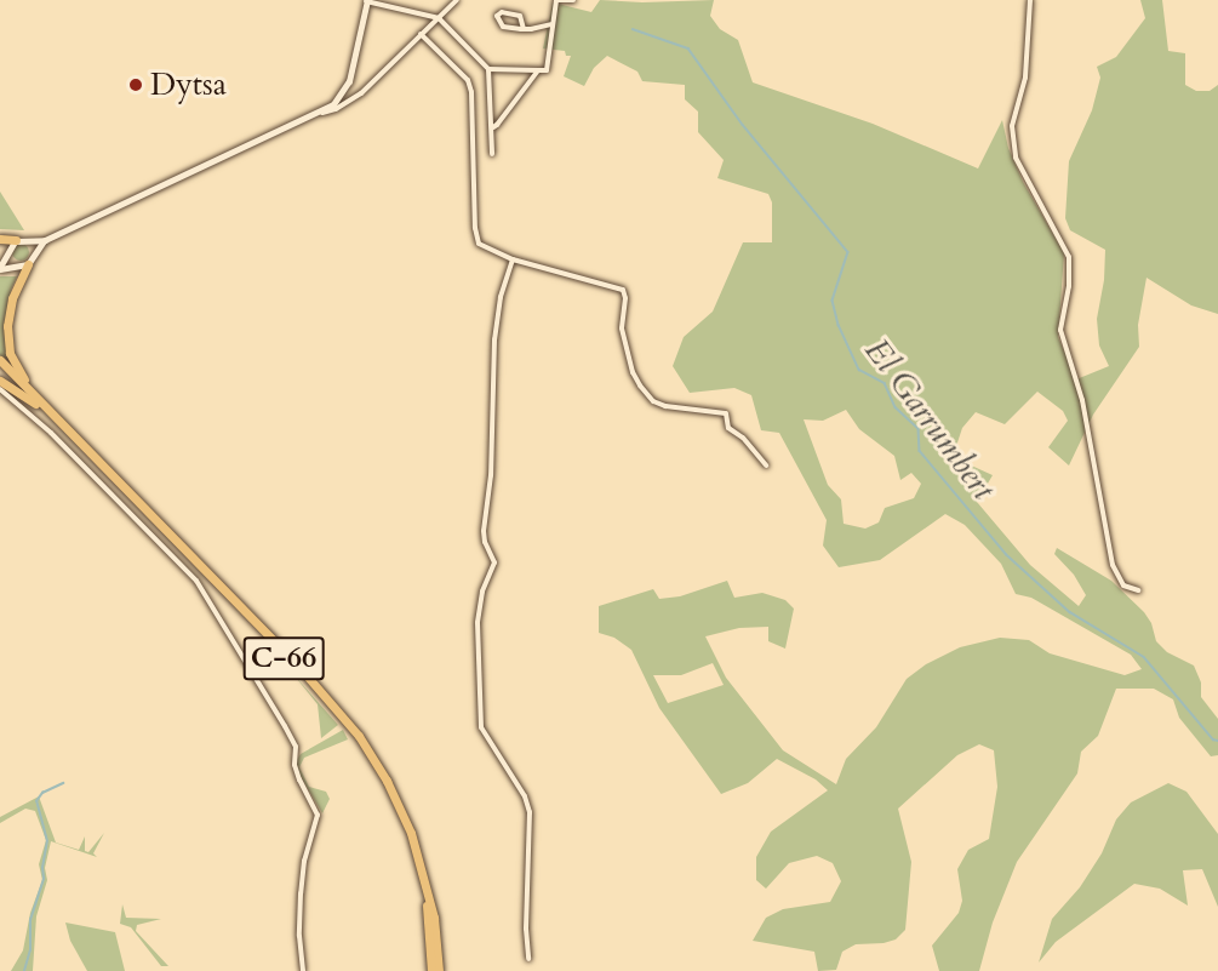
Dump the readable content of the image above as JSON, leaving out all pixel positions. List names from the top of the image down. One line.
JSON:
{"streets":{"highway":["C-66"]},"water":["El Garrumbert"],"places":["Dytsa"]}
